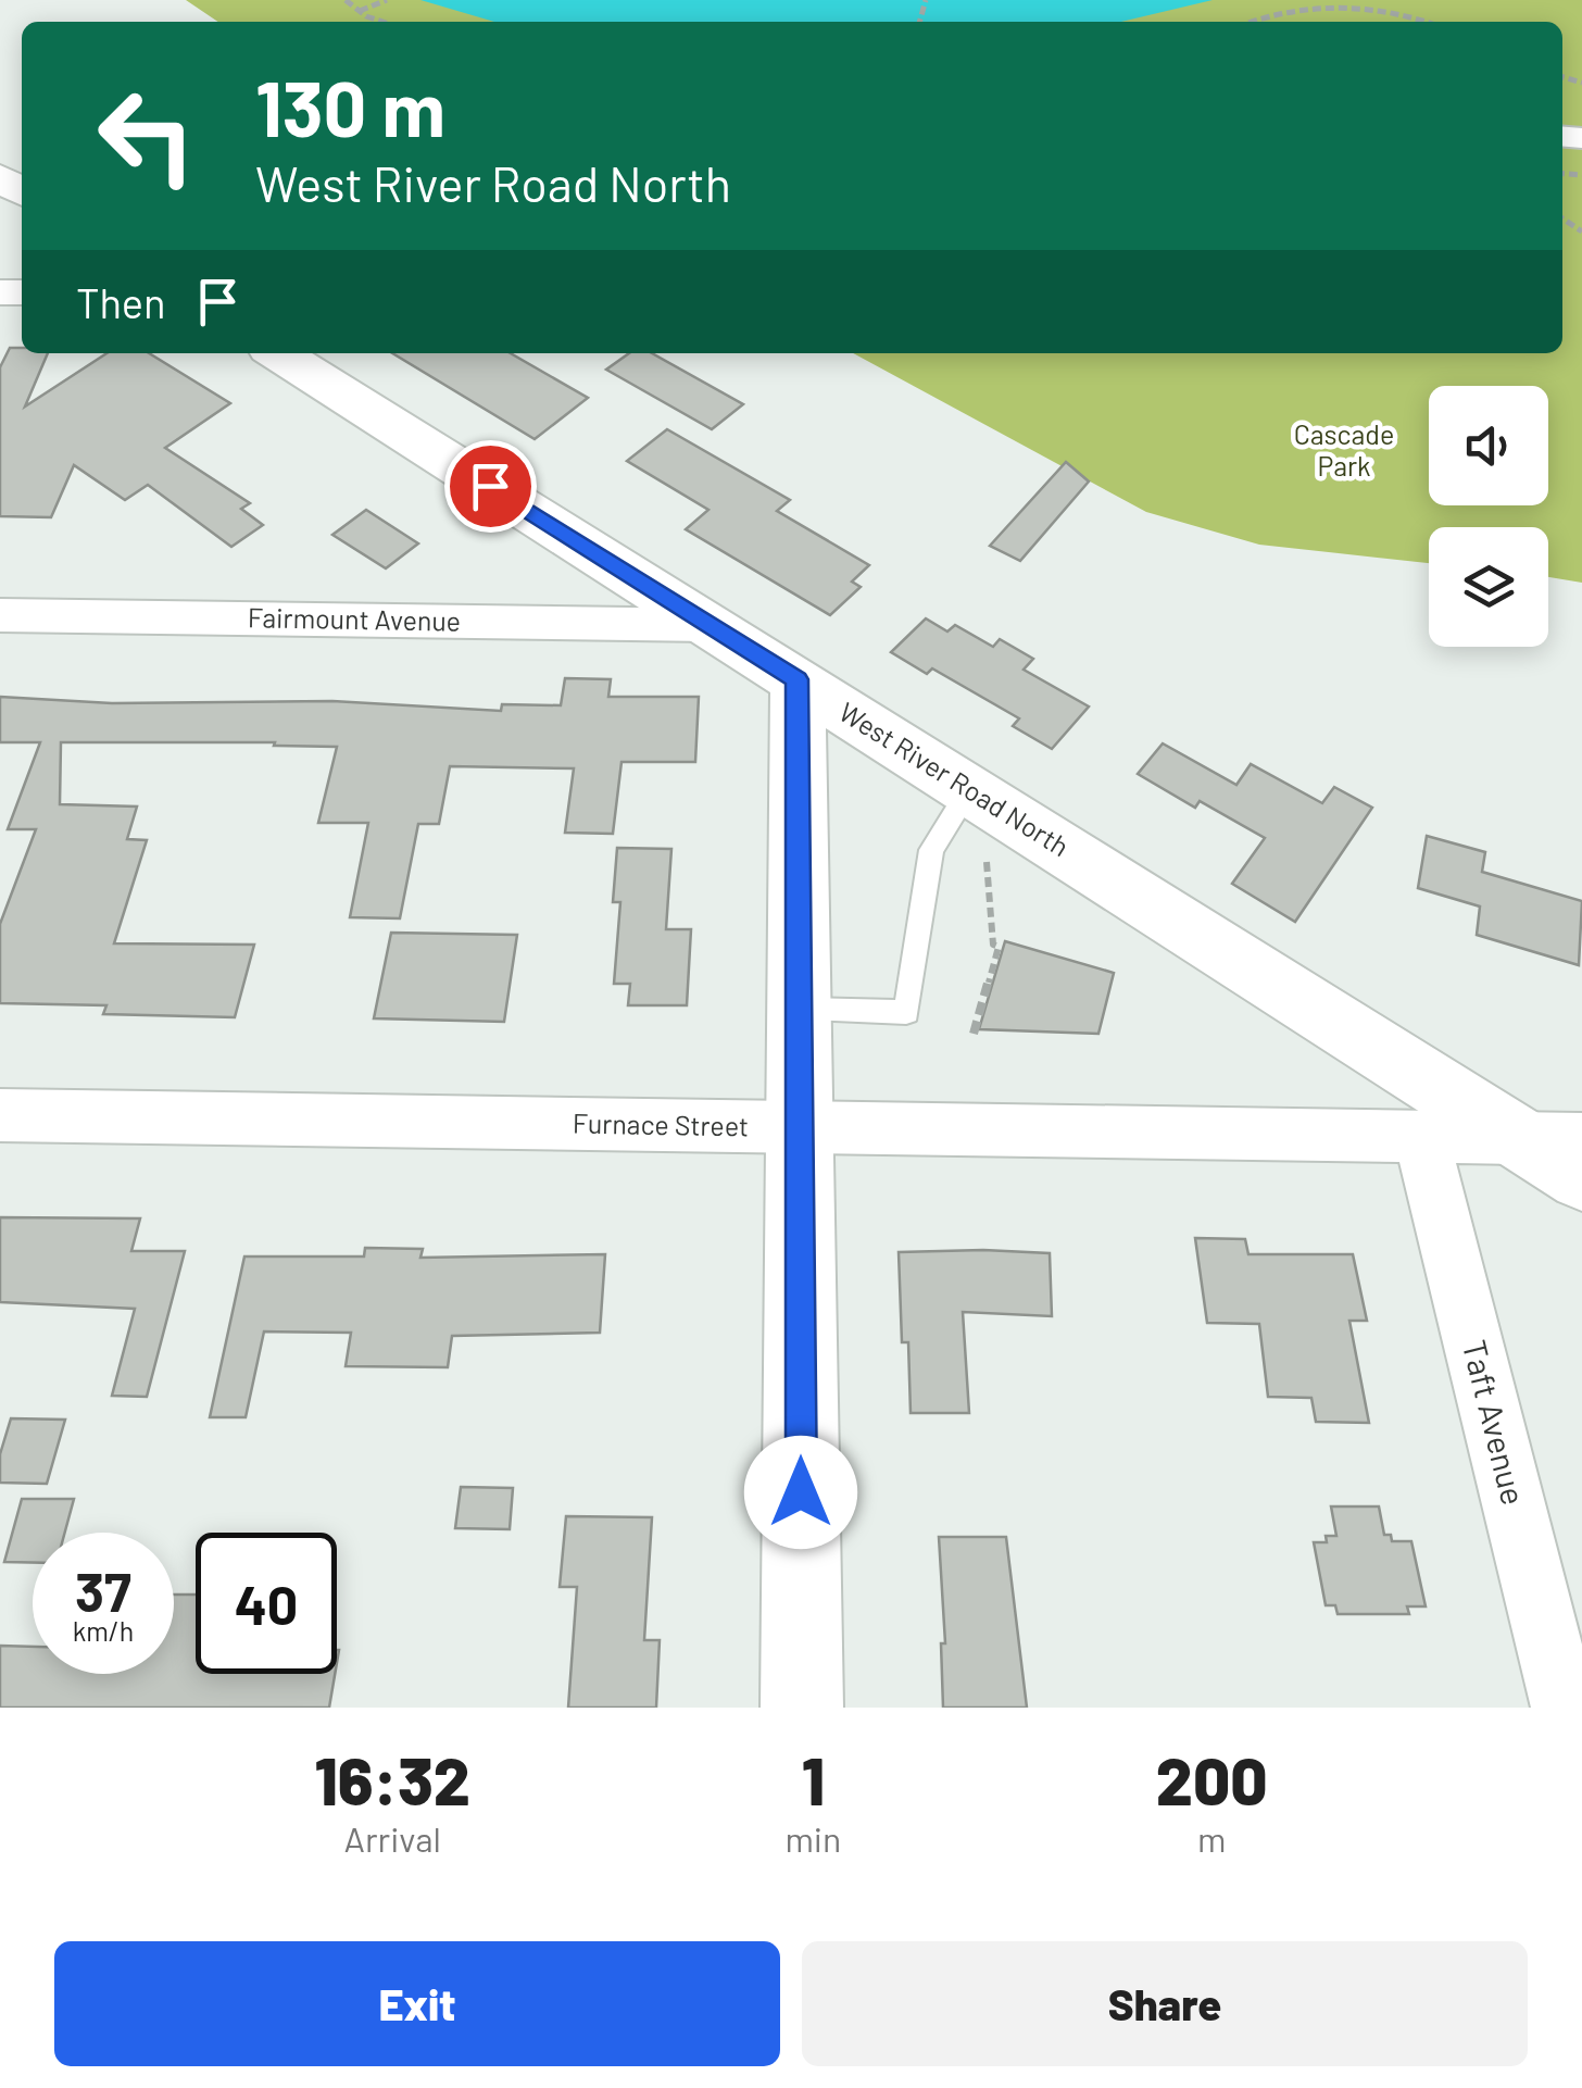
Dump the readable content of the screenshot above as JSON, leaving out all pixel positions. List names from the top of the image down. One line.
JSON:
{"streets":{"street":["Fairmount Avenue","West River Road North","Furnace Street","Taft Avenue"]},"crossings":[["Fairmount Avenue","West River Road North"],["West River Road North","Furnace Street"],["Furnace Street","Taft Avenue"]],"parks":["Cascade Park"],"page":{"turn":["130 m","West River Road North"],"then":"Then","speed":"37 km/h","limit":"40","eta":["16:32","Arrival","1","min","200","m"],"buttons":["Exit","Share"]}}
